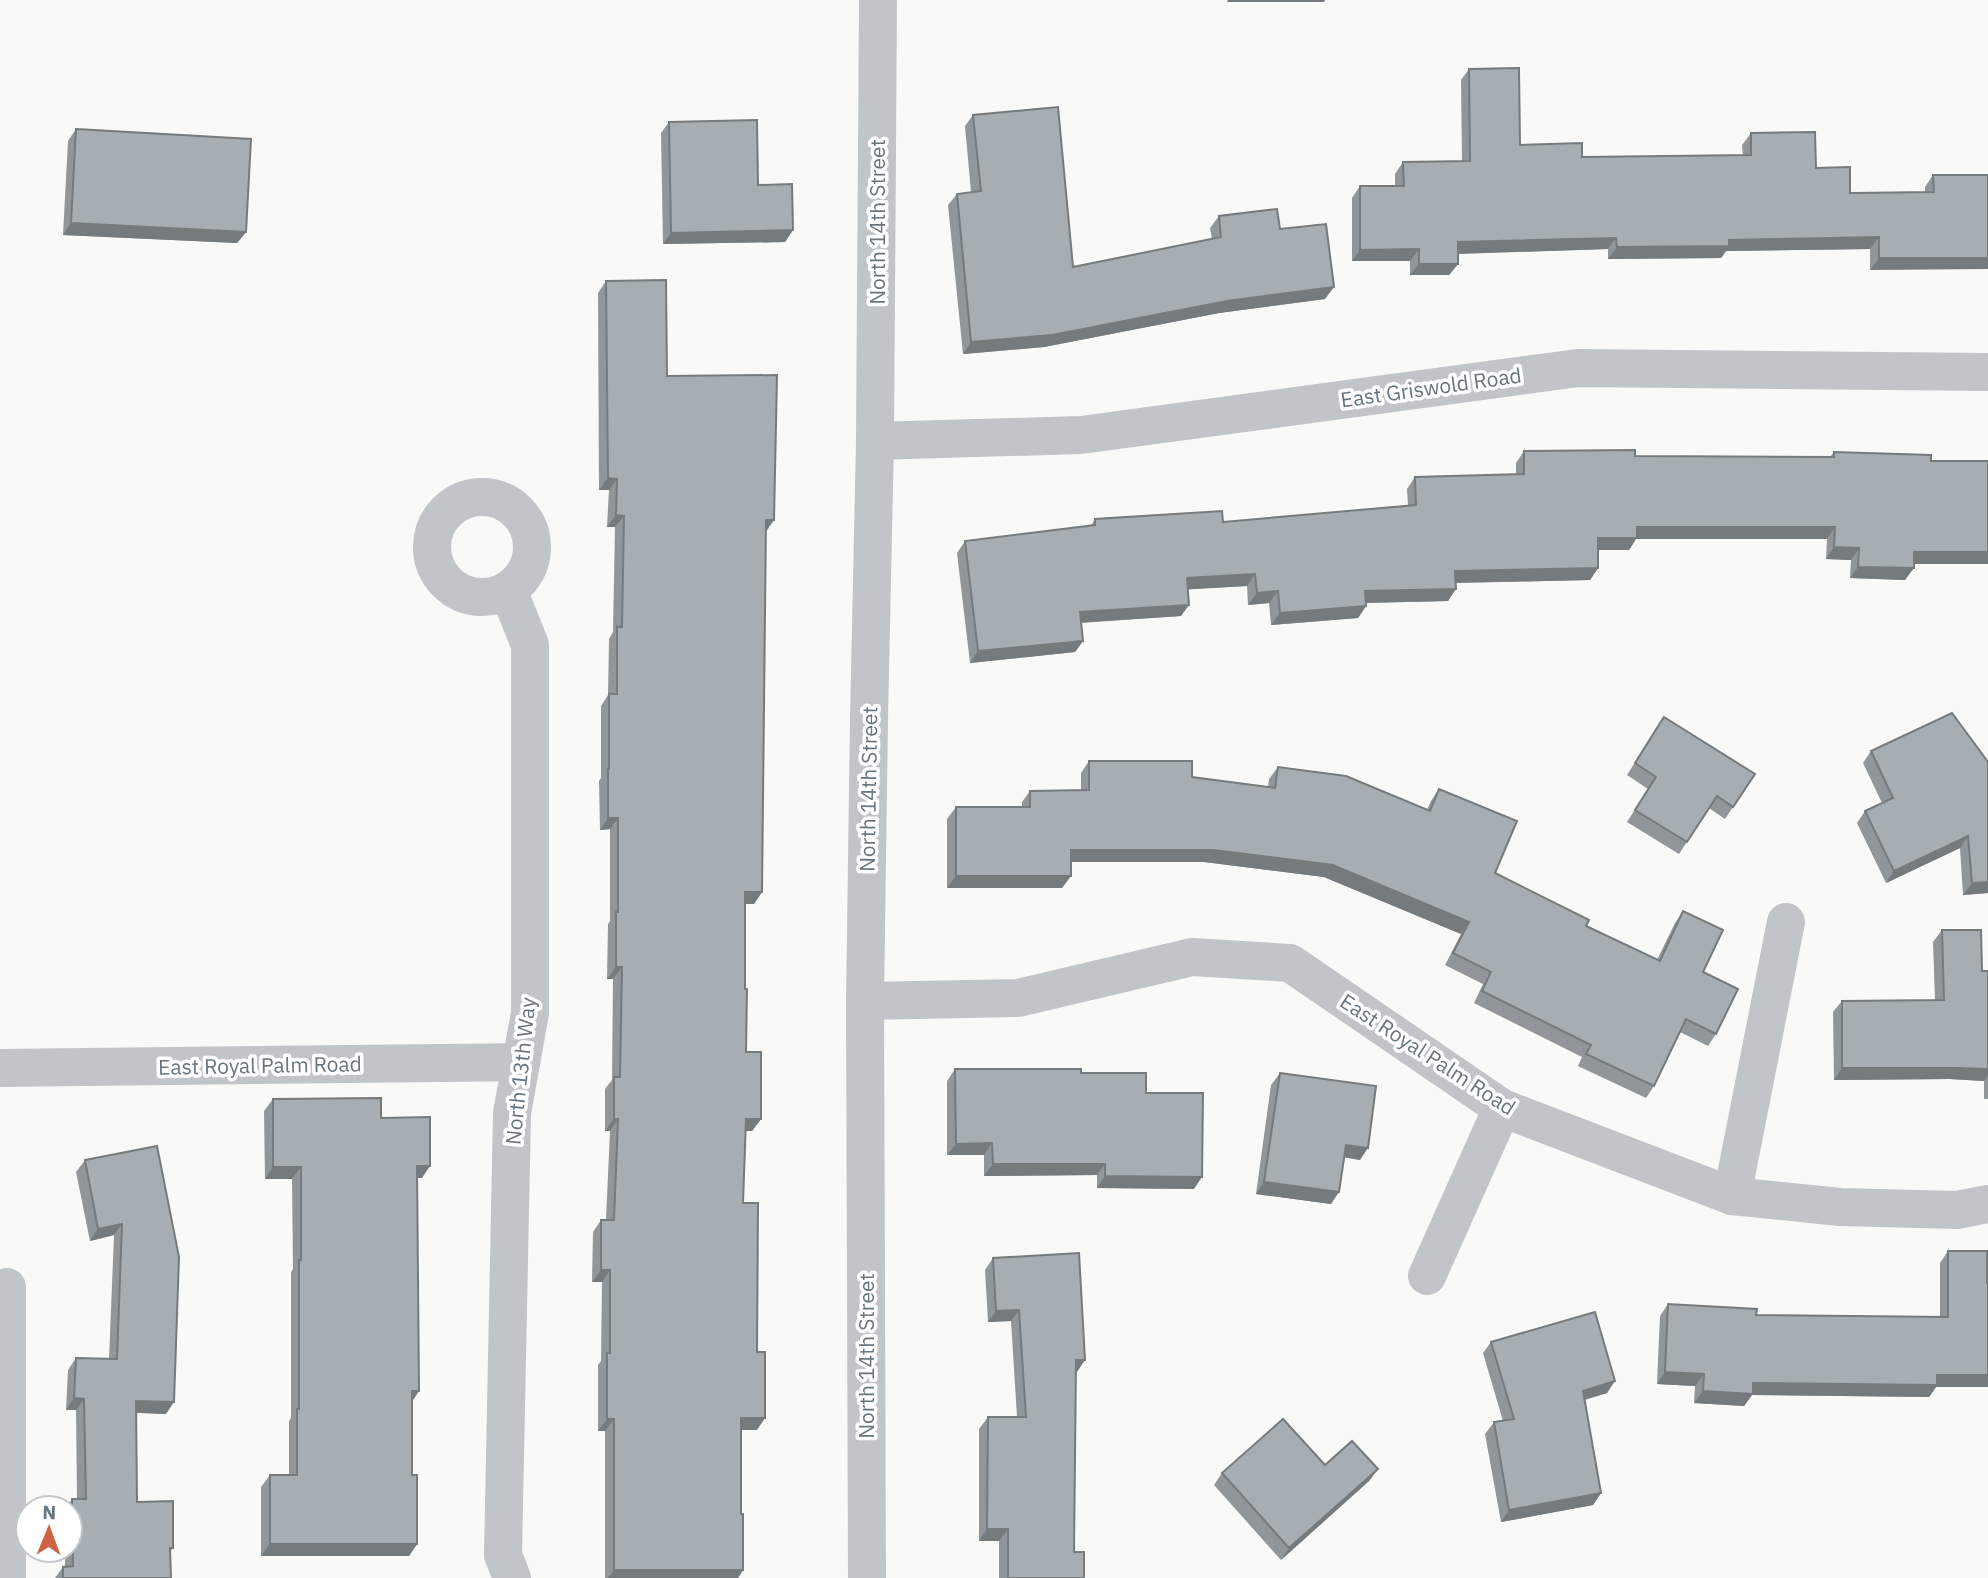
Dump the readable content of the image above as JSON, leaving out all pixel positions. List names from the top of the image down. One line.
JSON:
{"streets":{"street":["North 14th Street","East Griswold Road","East Royal Palm Road","North 13th Way"]},"crossings":[["North 14th Street","East Griswold Road"],["North 14th Street","East Royal Palm Road"],["East Royal Palm Road","North 13th Way"]],"north":"top"}
